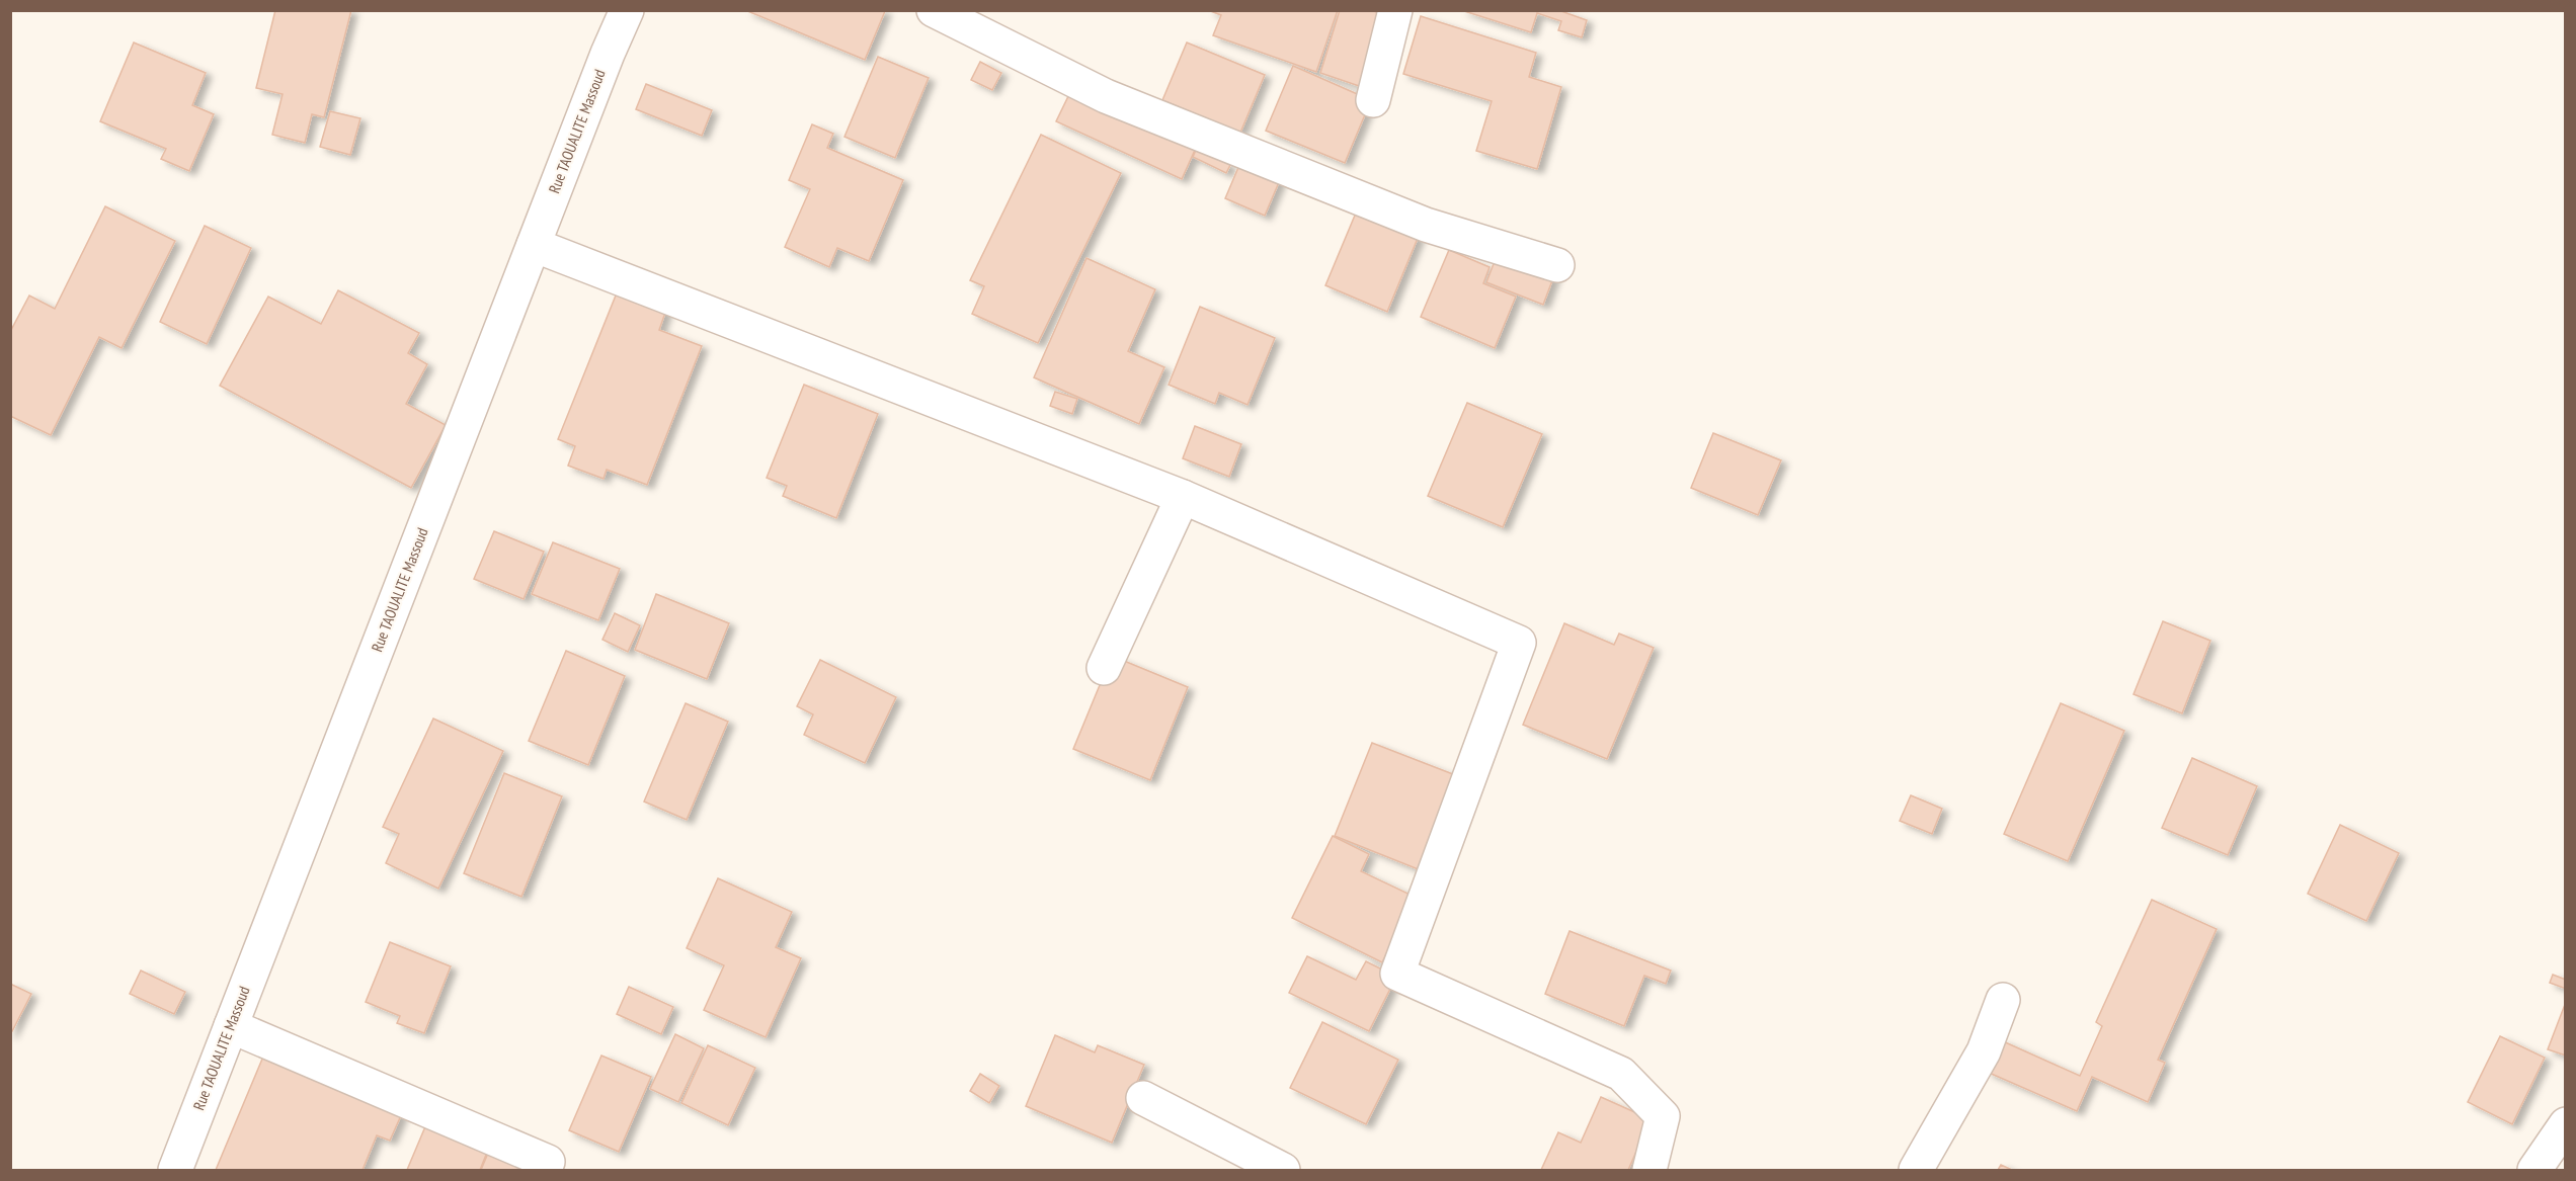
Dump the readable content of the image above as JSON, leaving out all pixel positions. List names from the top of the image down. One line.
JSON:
{"streets":{"street":["Rue TAOUALITE Massoud"]}}
